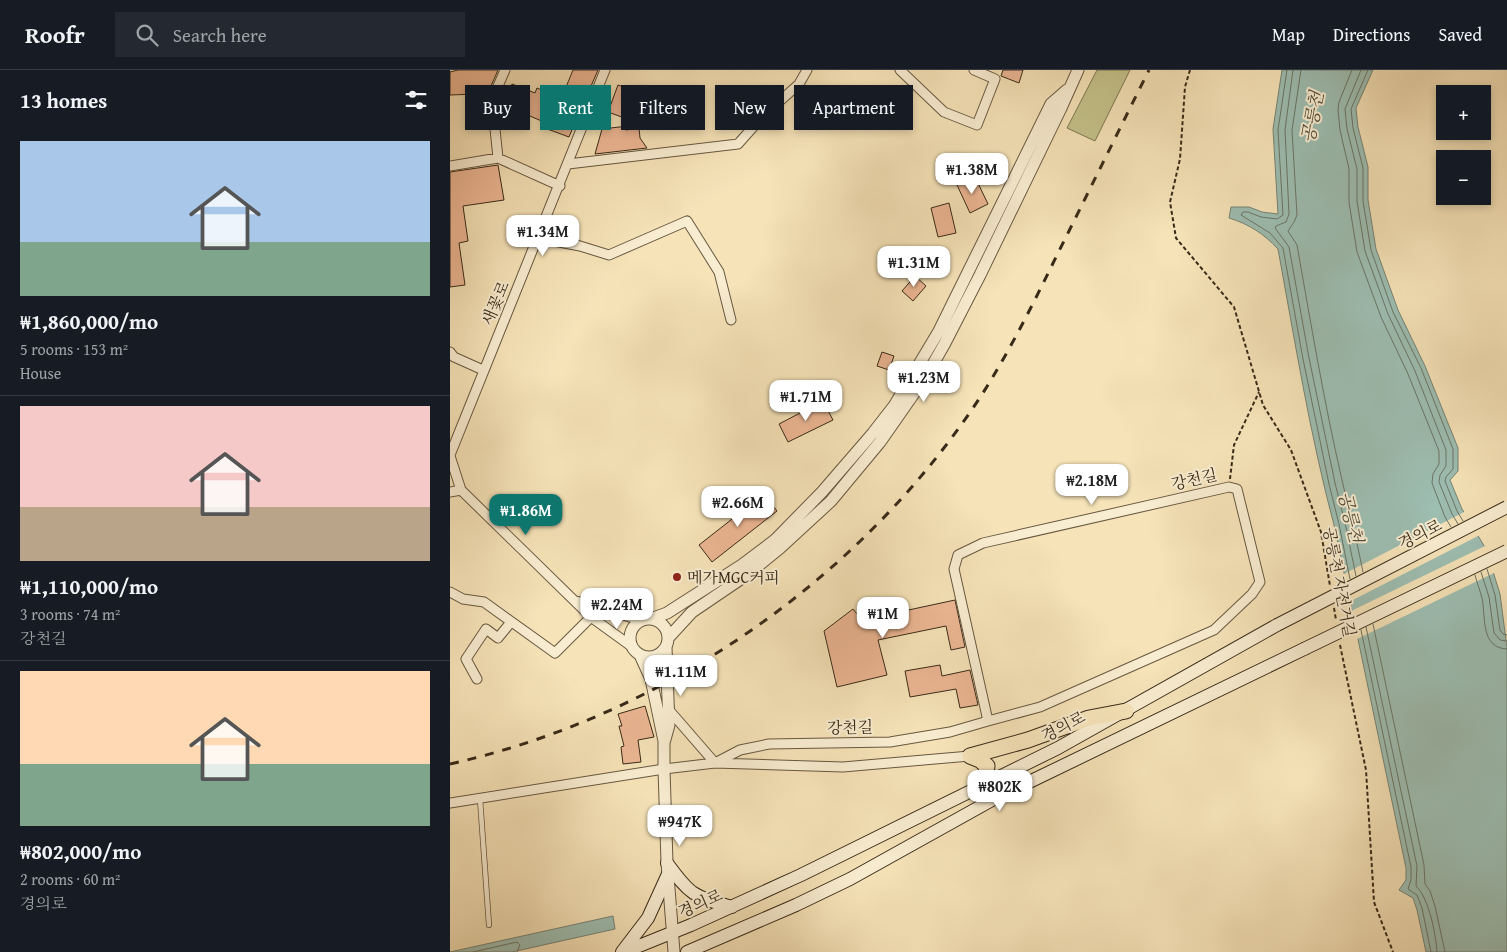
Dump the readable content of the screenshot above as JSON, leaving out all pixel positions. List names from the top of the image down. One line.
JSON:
{"streets":{"main road":["경의로"],"street":["새꽃로","강천길"],"path":["공릉천 자전거길"]},"water":["공릉천"],"places":["메가MGC커피"],"page":{"header":"Roofr","search":"Search here","nav":["Map","Directions","Saved"],"heading":"13 homes","map_buttons":["+","−"],"chip":["Buy","Rent","Filters","New","Apartment"],"list":[{"name":"₩1,860,000/mo","note":"5 rooms · 153 m² · House"},{"name":"₩1,110,000/mo","note":"3 rooms · 74 m² · 강천길"},{"name":"₩802,000/mo","note":"2 rooms · 60 m² · 경의로"}],"price":["₩1.38M","₩1.34M","₩1.31M","₩1.23M","₩1.71M","₩2.18M","₩2.66M","₩1.86M","₩2.24M","₩1M","₩1.11M","₩802K","₩947K"]}}
